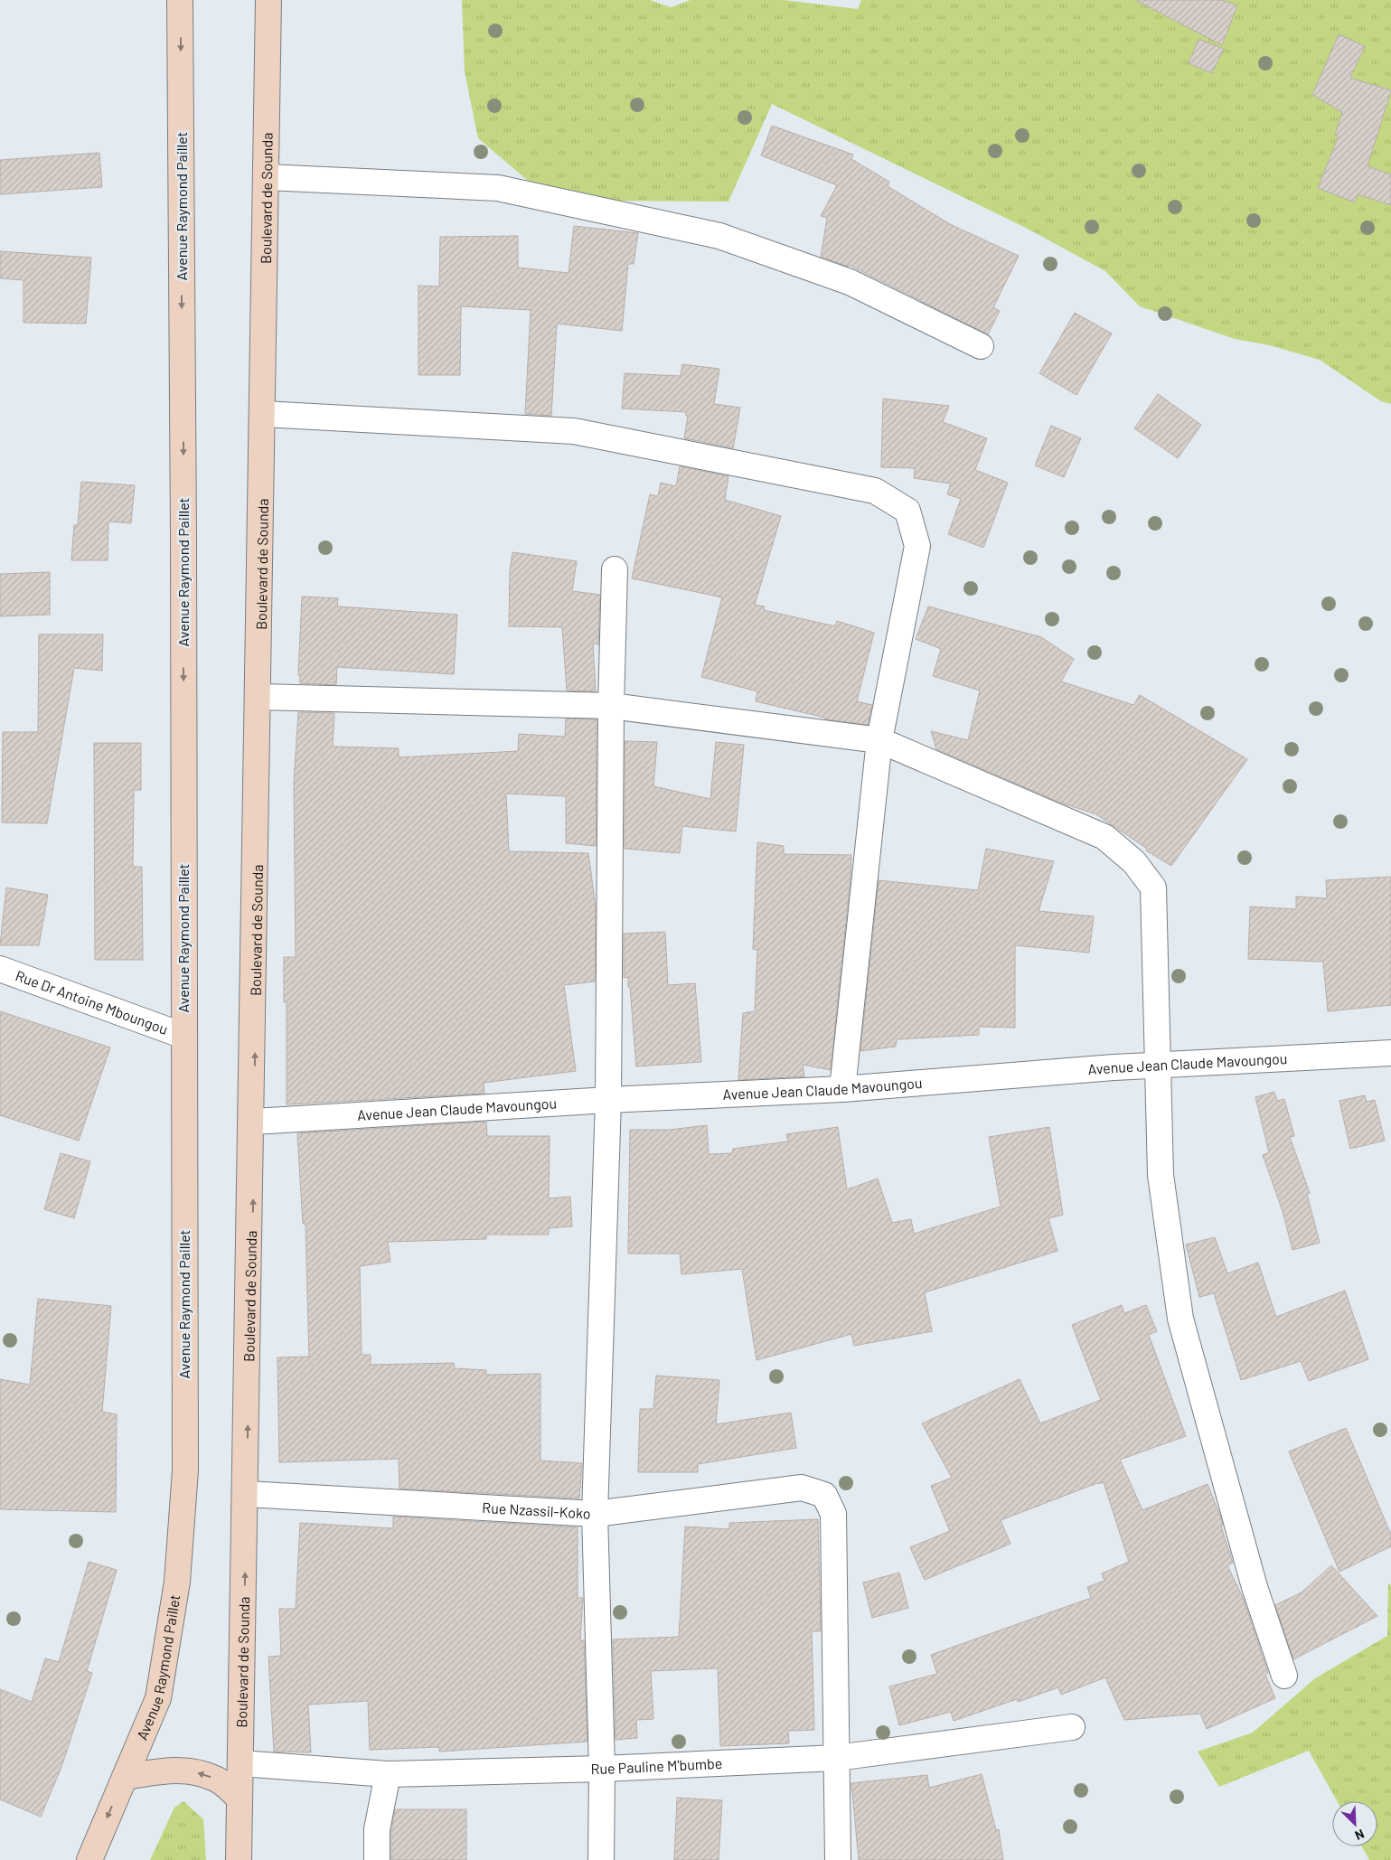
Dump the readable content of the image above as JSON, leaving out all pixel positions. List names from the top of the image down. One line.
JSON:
{"streets":{"main road":["Boulevard de Sounda","Avenue Raymond Paillet"],"street":["Rue Dr Antoine Mboungou","Avenue Jean Claude Mavoungou","Rue Nzassil-Koko","Rue Pauline M'bumbe"]},"crossings":[["Boulevard de Sounda","Avenue Jean Claude Mavoungou"],["Boulevard de Sounda","Rue Nzassil-Koko"],["Boulevard de Sounda","Rue Pauline M'bumbe"],["Avenue Raymond Paillet","Rue Dr Antoine Mboungou"],["Rue Nzassil-Koko","Rue Pauline M'bumbe"]],"one_way":["Boulevard de Sounda","Avenue Raymond Paillet"],"north":"bottom right"}
